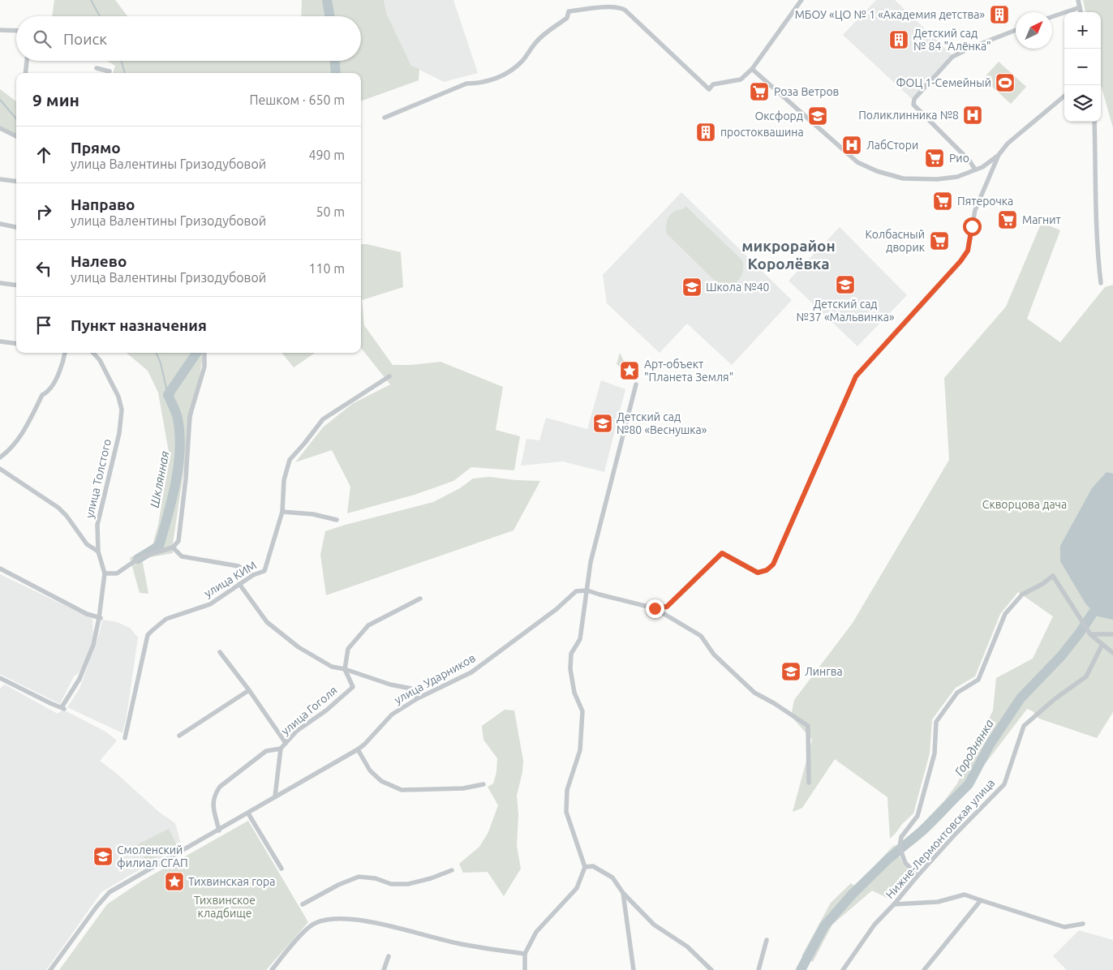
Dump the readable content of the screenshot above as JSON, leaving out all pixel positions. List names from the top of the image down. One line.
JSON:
{"streets":{"street":["улица Толстого","улица КИМ","улица Ударников","улица Гоголя","Нижне-Лермонтовская улица"]},"crossings":[["улица Ударников","улица Гоголя"]],"districts":["микрорайон Королёвка"],"water":["Шклянная","Городнянка"],"parks":["Скворцова дача","Тихвинское кладбище"],"places":{"building":["МБОУ «ЦО № 1 «Академия детства»","Детский сад № 84 \"Алёнка\"","простоквашина"],"sports":["ФОЦ 1-Семейный"],"supermarket":["Роза Ветров","Рио","Пятерочка","Магнит","Колбасный дворик"],"hospital":["Поликлинника №8","ЛабСтори"],"school or university":["Оксфорд","Детский сад №37 «Мальвинка»","Школа №40","Детский сад №80 «Веснушка»","Лингва","Смоленский филиал СГАП"],"place":["Арт-объект \"Планета Земля\"","Тихвинская гора"]},"north":"top right","page":{"map_buttons":["+","−"],"search":"Поиск","heading":["9 мин","Пешком · 650 m"],"list":[["Прямо","улица Валентины Гризодубовой","490 m"],["Направо","улица Валентины Гризодубовой","50 m"],["Налево","улица Валентины Гризодубовой","110 m"],"Пункт назначения"]}}
